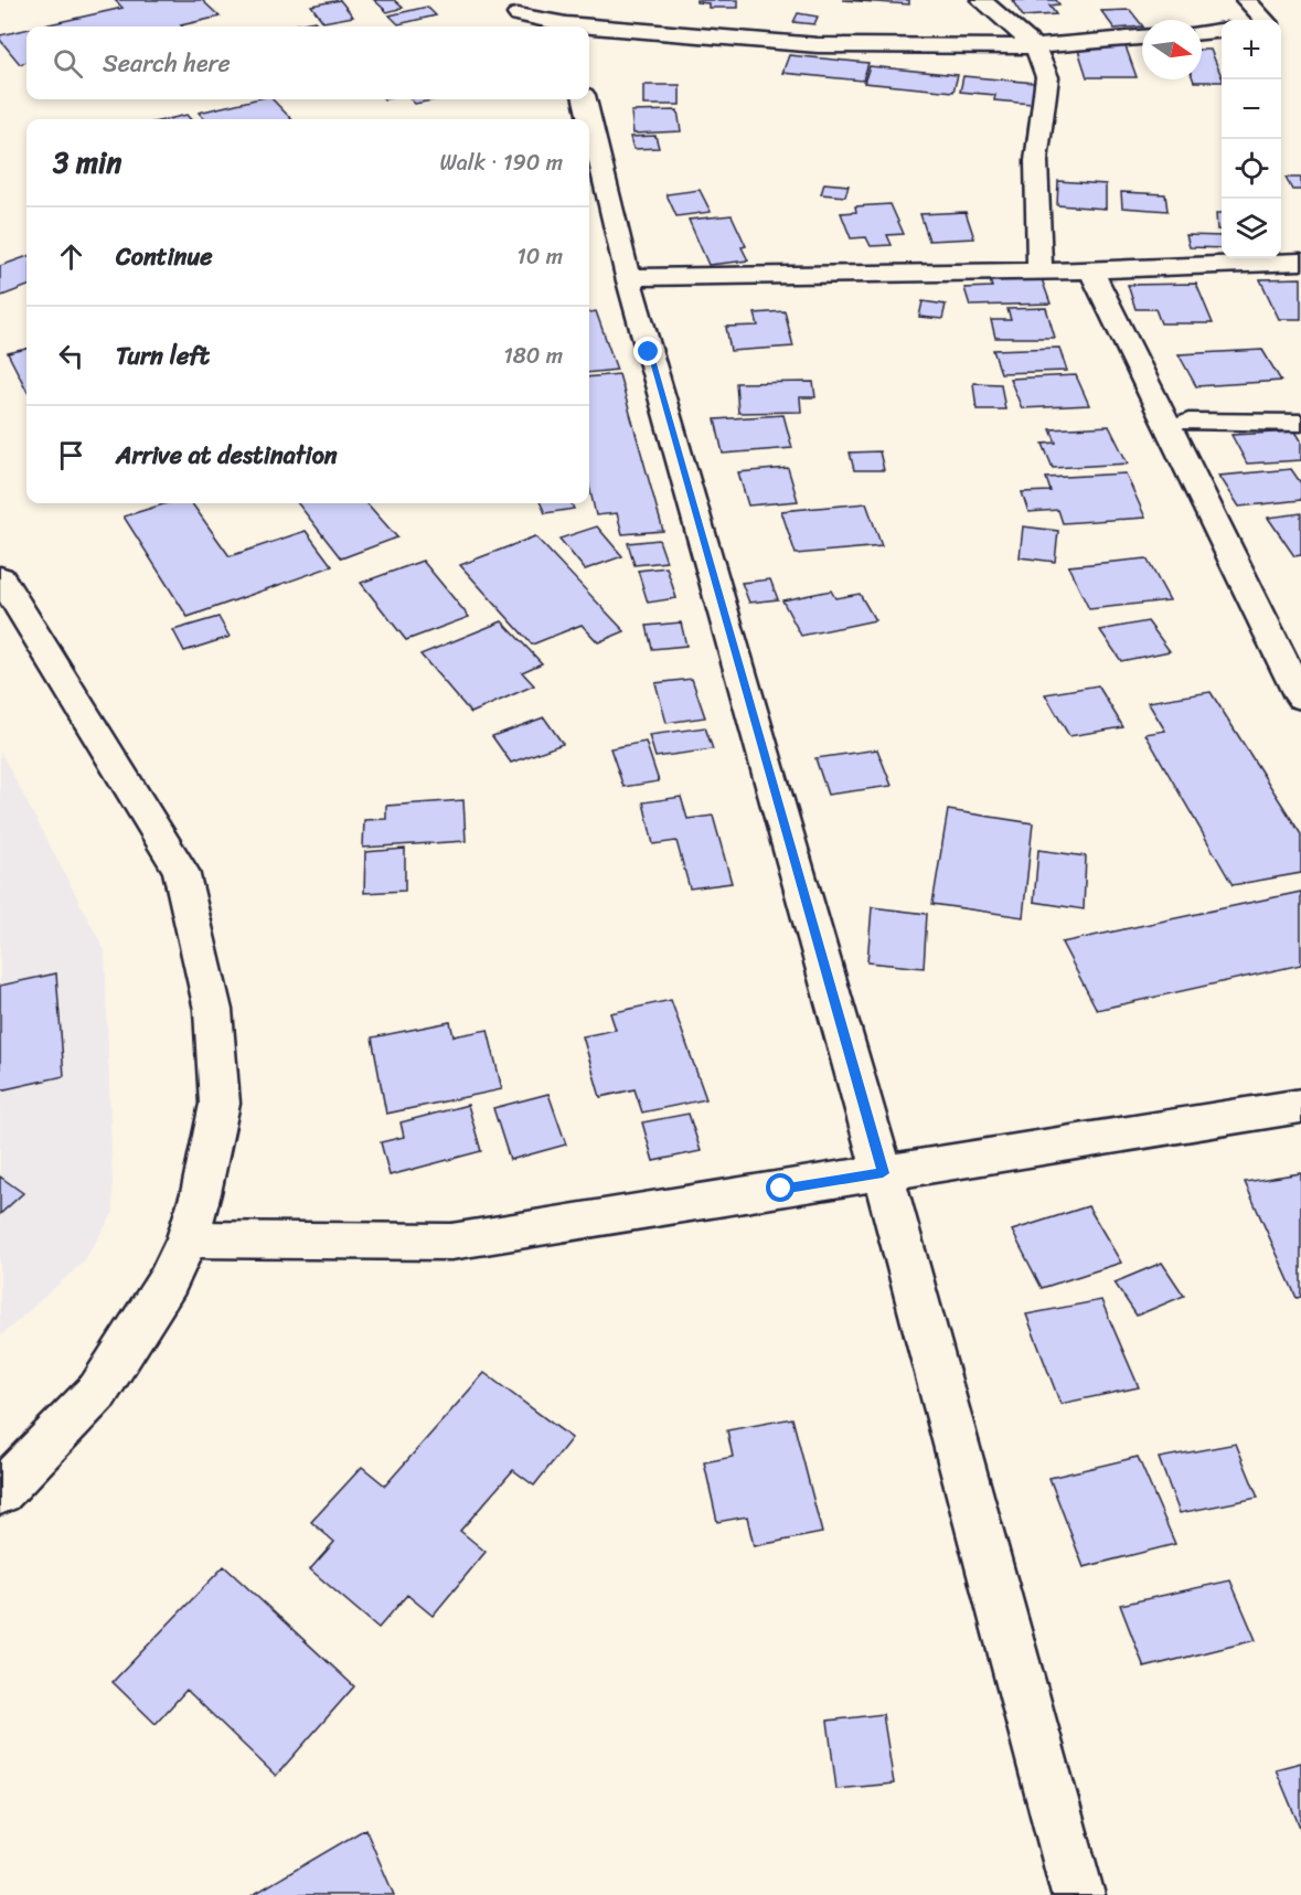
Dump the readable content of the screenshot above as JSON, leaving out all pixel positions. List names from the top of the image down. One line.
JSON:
{"north":"right","page":{"map_buttons":["+","−"],"search":"Search here","heading":["3 min","Walk · 190 m"],"list":[["Continue","10 m"],["Turn left","180 m"],"Arrive at destination"]}}
